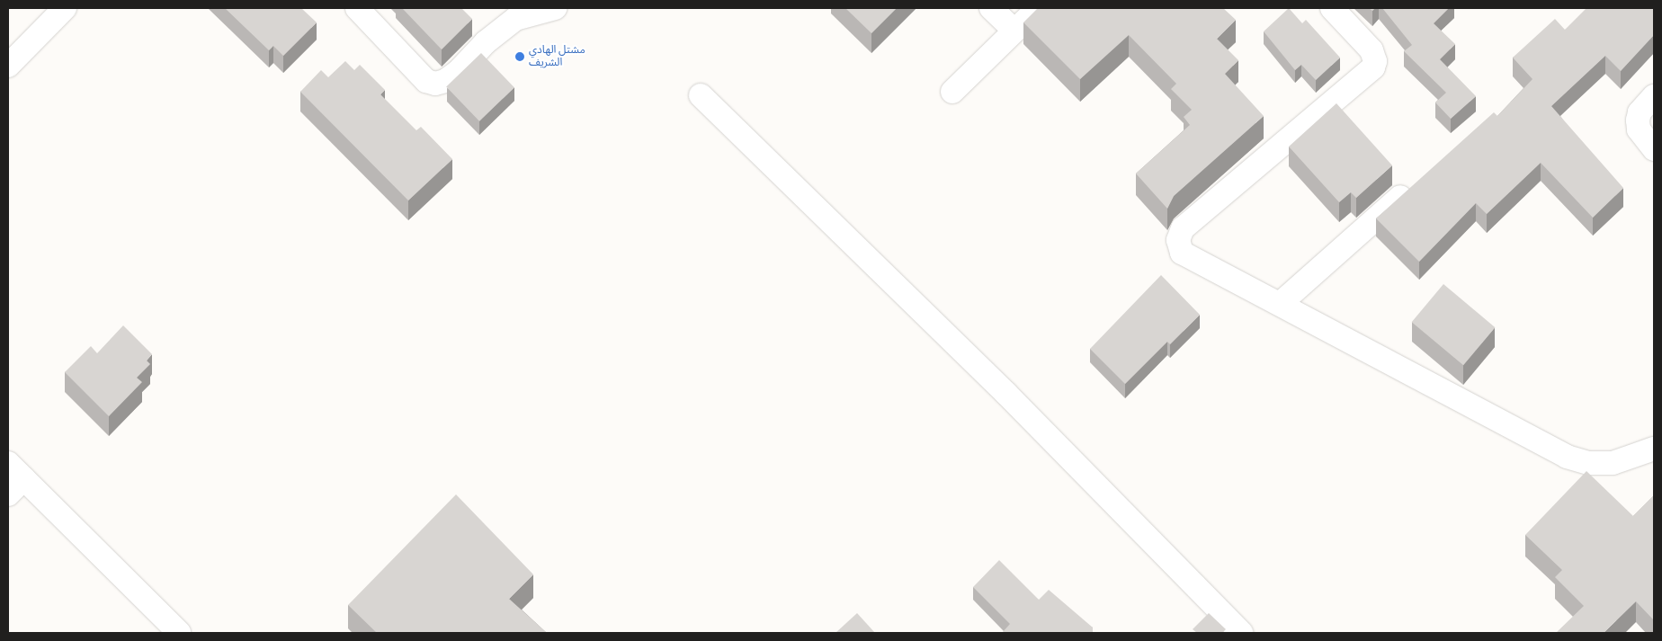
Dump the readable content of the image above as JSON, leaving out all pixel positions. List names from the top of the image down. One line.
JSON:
{"places":["مشتل الهادي الشريف"]}
